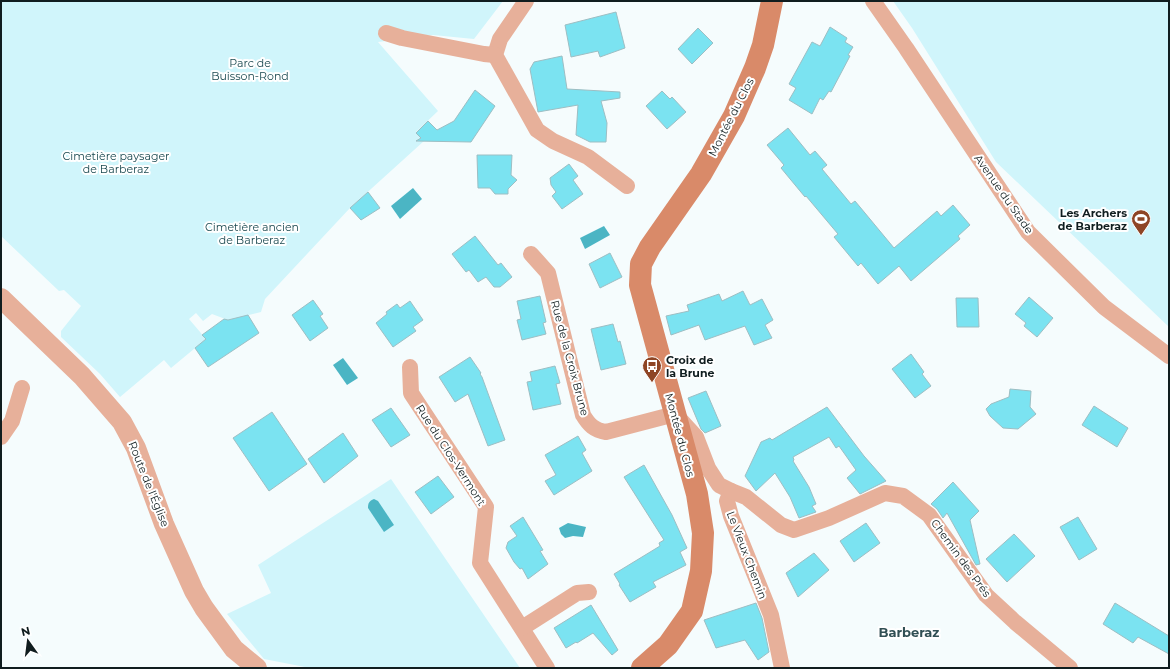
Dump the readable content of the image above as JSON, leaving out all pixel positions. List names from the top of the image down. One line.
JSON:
{"streets":{"main road":["Montée du Clos"],"street":["Avenue du Stade","Rue de la Croix Brune","Rue du Clos-Vermont","Route de l'Église","Le Vieux Chemin","Chemin des Prés"]},"crossings":[["Montée du Clos","Rue de la Croix Brune"],["Le Vieux Chemin","Chemin des Prés"]],"districts":["Barberaz"],"parks":["Parc de Buisson-Rond","Cimetière paysager de Barberaz","Cimetière ancien de Barberaz"],"places":{"sports":["Les Archers de Barberaz"],"bus stop":["Croix de la Brune"]},"north":"top"}
